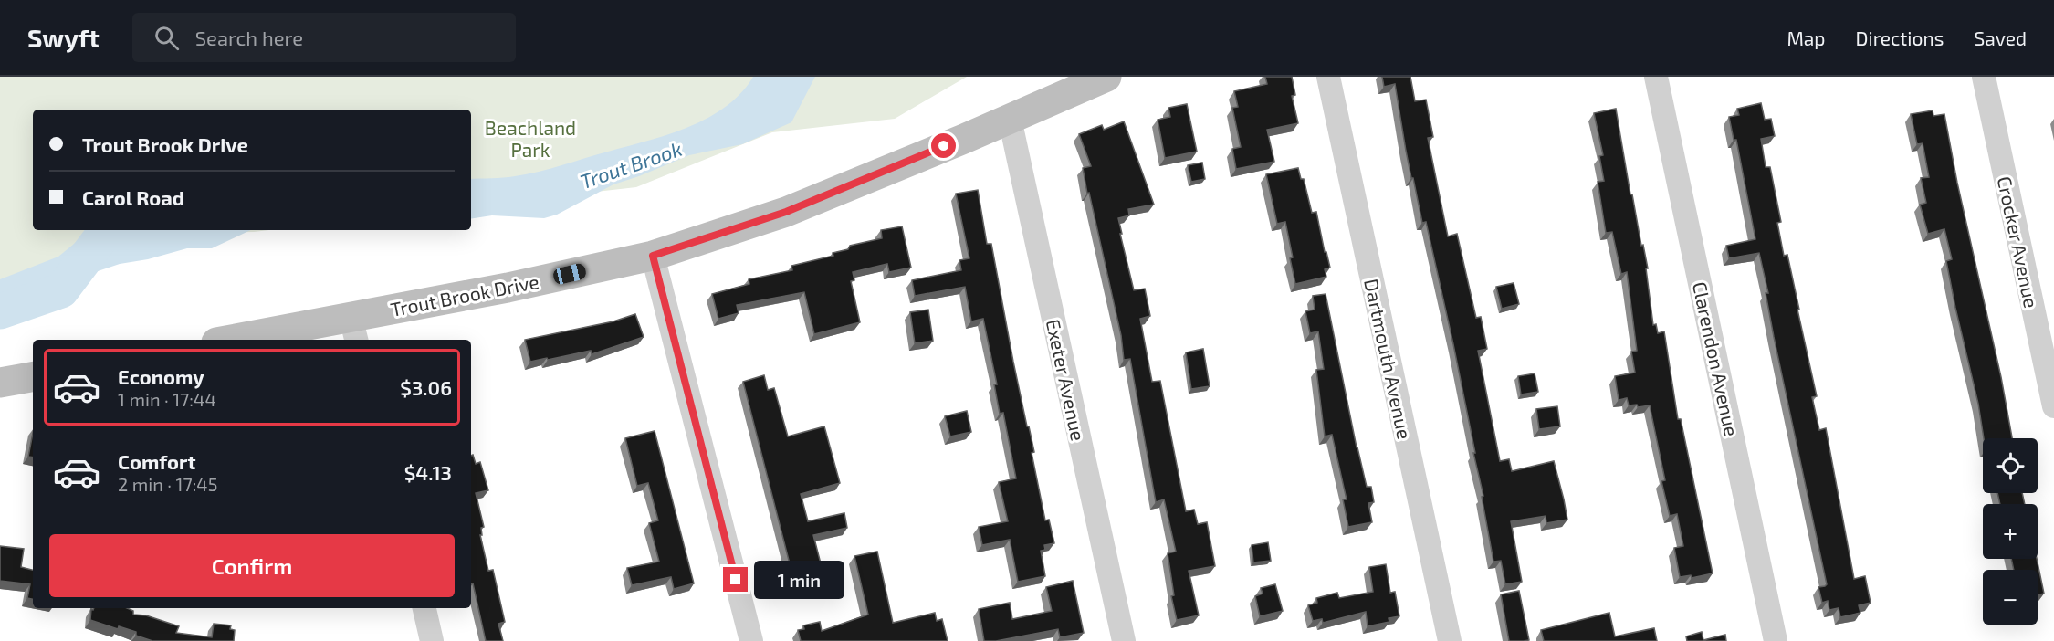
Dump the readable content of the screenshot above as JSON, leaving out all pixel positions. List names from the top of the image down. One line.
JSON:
{"streets":{"main road":["Trout Brook Drive"],"street":["Crocker Avenue","Dartmouth Avenue","Clarendon Avenue","Exeter Avenue"]},"crossings":[["Trout Brook Drive","Exeter Avenue"]],"water":["Trout Brook"],"parks":["Beachland Park"],"page":{"header":"Swyft","search":"Search here","nav":["Map","Directions","Saved"],"banner":["Trout Brook Drive","Carol Road"],"list":[{"name":"Economy","note":"1 min · 17:44","value":"$3.06"},{"name":"Comfort","note":"2 min · 17:45","value":"$4.13"}],"map_buttons":["+","−"],"buttons":"Confirm","bubble":"1 min"}}
